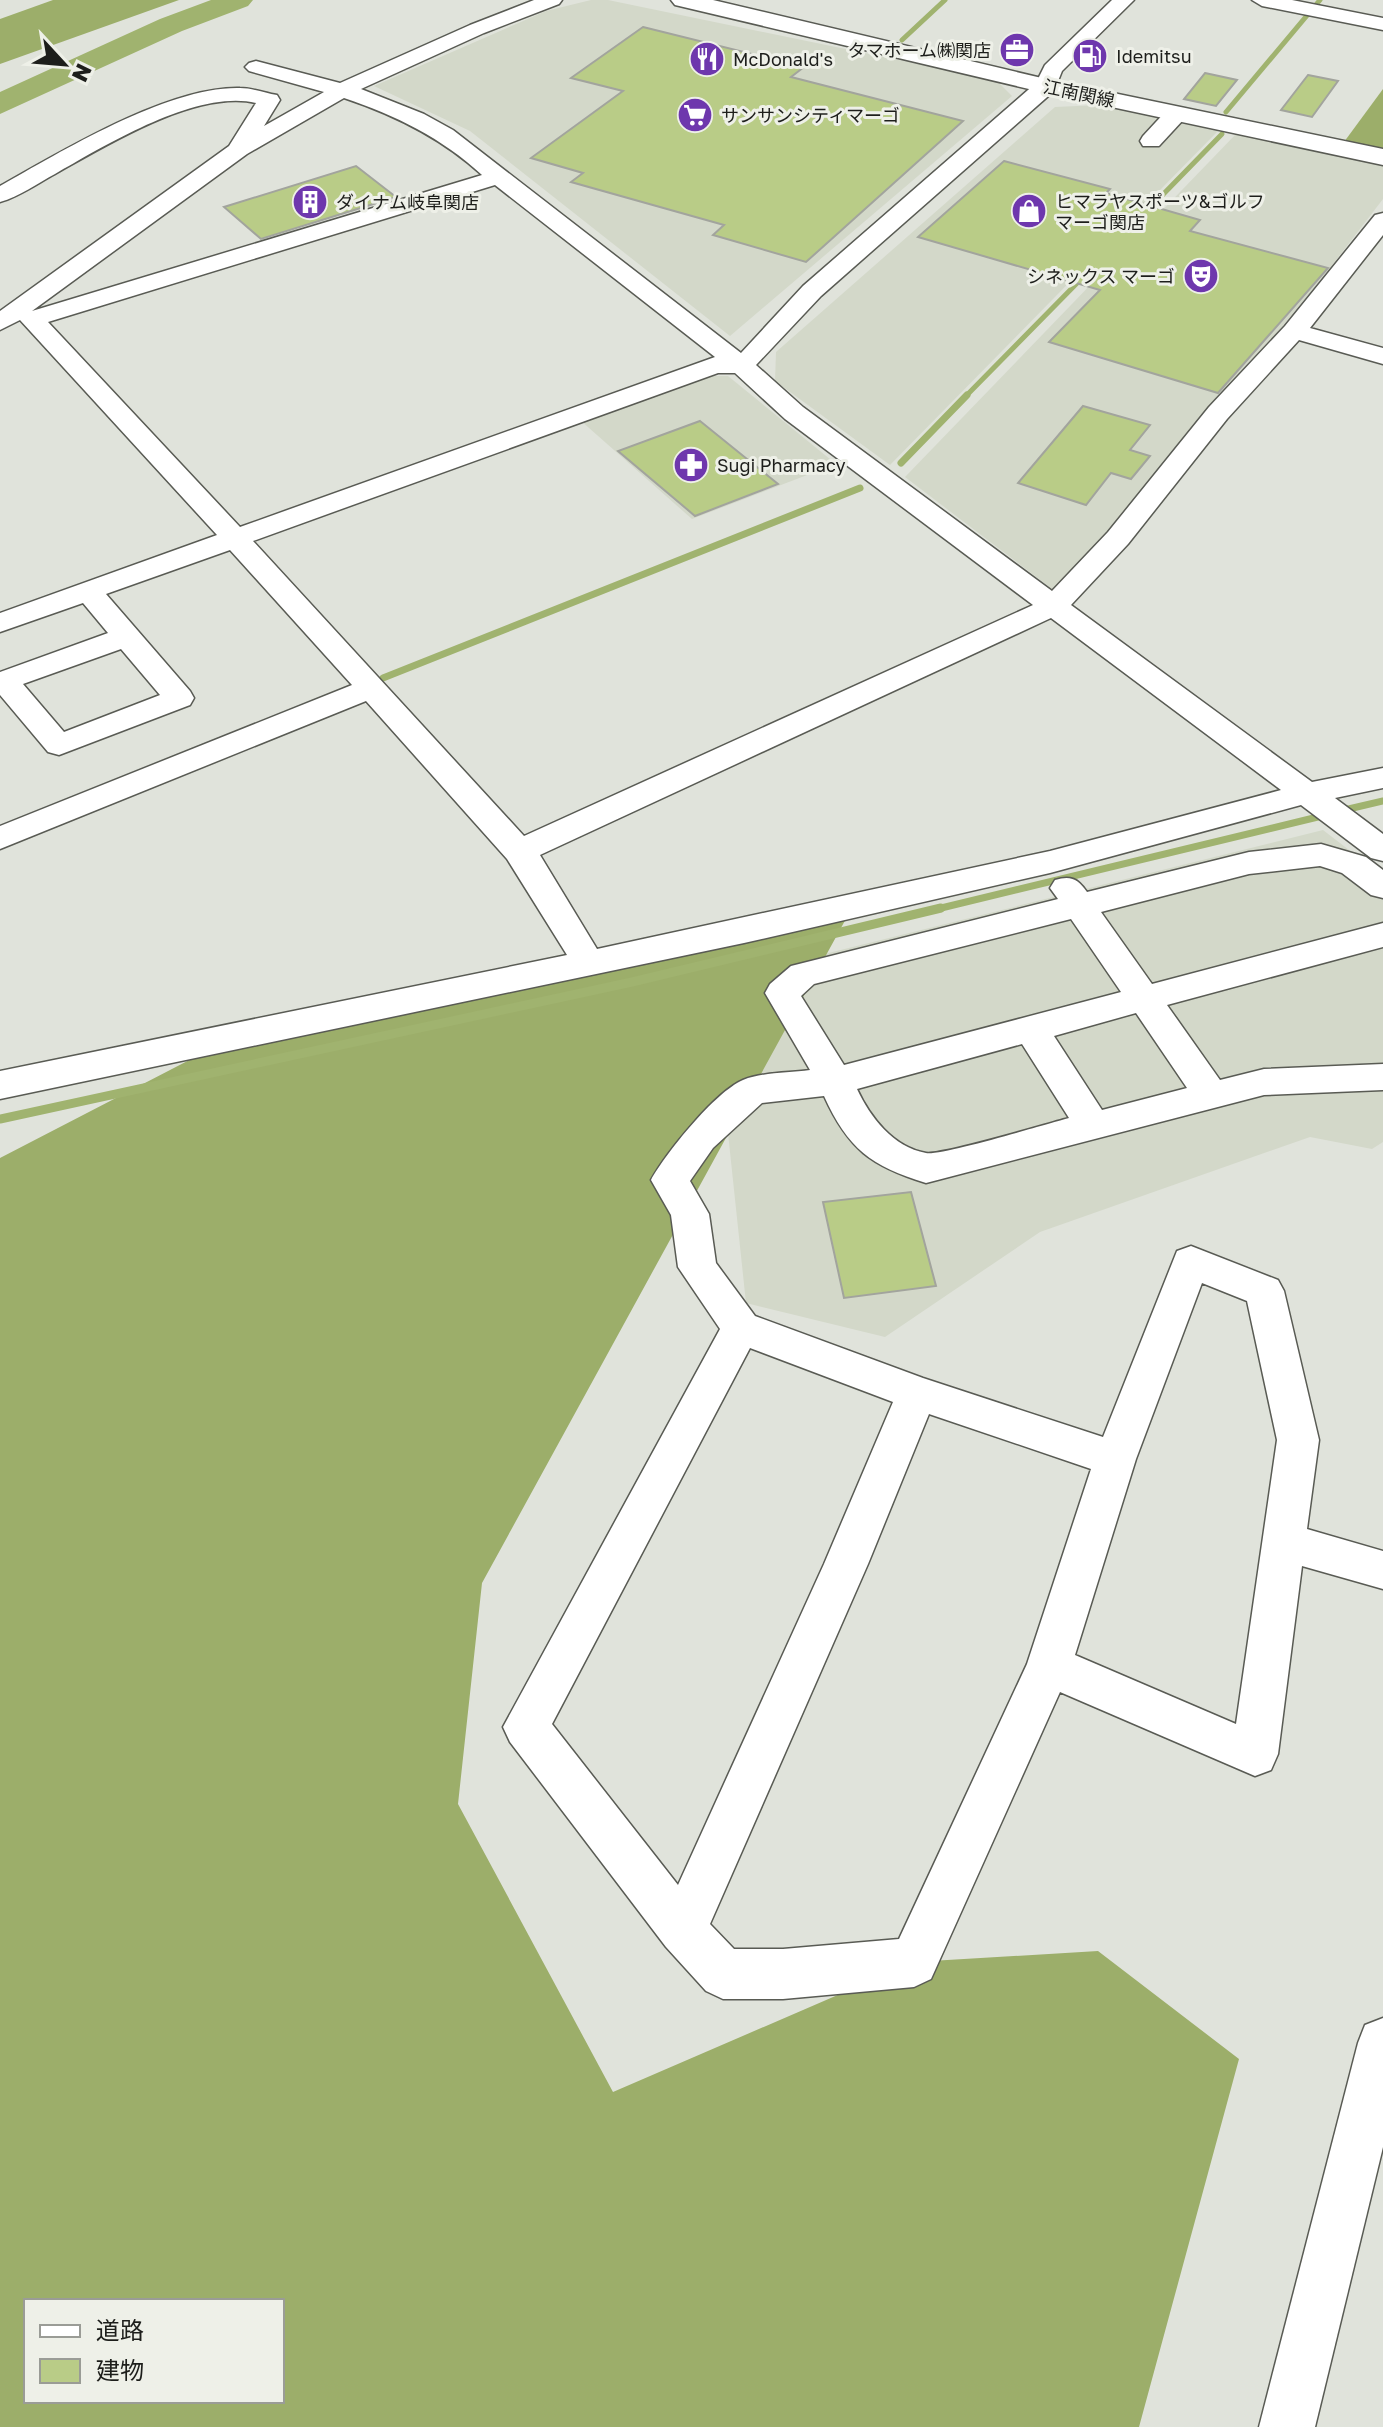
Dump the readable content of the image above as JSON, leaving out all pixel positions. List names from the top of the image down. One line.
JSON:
{"streets":{"main road":["江南関線"]},"places":{"office":["タマホーム㈱関店"],"fuel station":["Idemitsu"],"restaurant":["McDonald's"],"supermarket":["サンサンシティマーゴ"],"building":["ダイナム岐阜関店"],"shop":["ヒマラヤスポーツ&ゴルフ マーゴ関店"],"theatre":["シネックス マーゴ"],"pharmacy":["Sugi Pharmacy"]},"legend":["道路","建物"],"north":"bottom right"}
